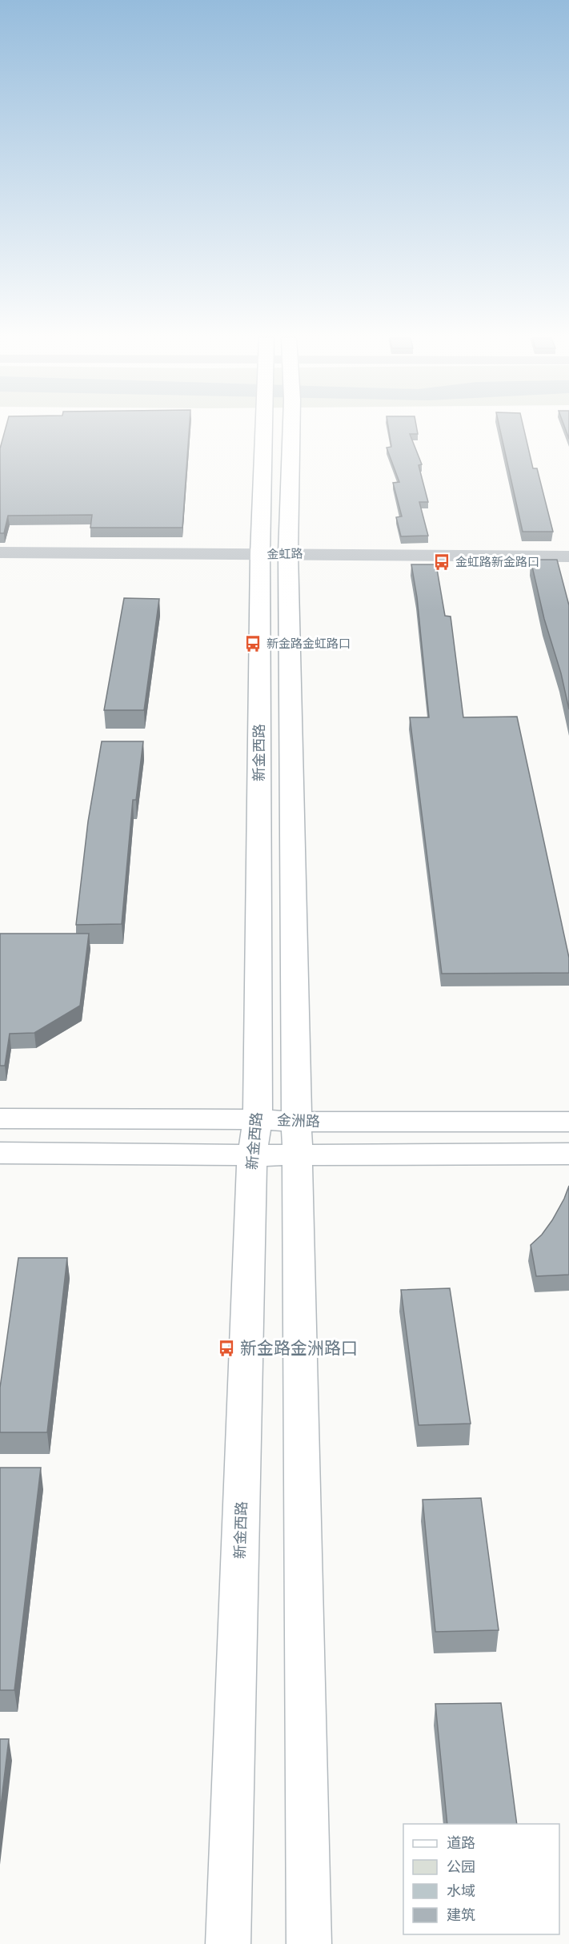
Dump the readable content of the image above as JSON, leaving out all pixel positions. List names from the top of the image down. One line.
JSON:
{"streets":{"main road":["新金西路","金洲路"],"street":["金虹路"]},"crossings":[["金虹路","新金西路"],["新金西路","金洲路"]],"places":{"bus stop":["金虹路新金路口","新金路金虹路口","新金路金洲路口"]},"legend":["道路","公园","水域","建筑"]}
